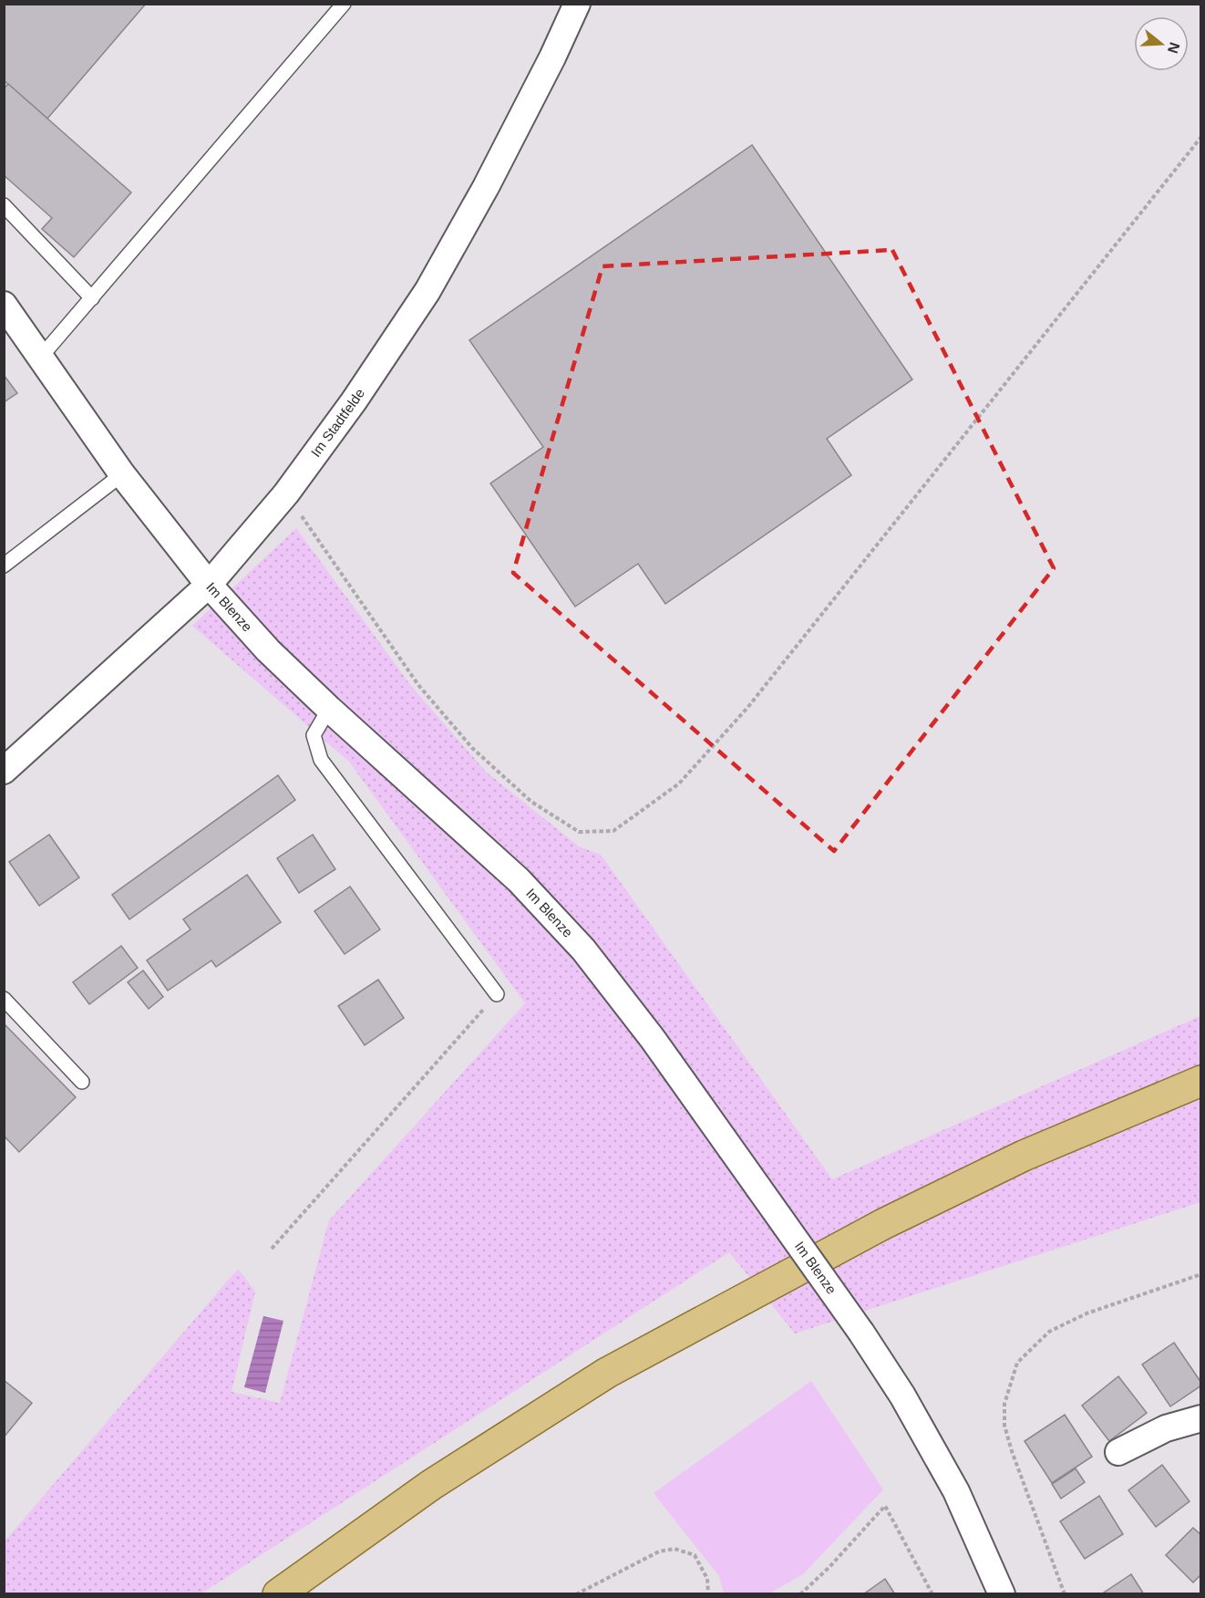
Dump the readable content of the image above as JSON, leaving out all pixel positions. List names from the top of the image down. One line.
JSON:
{"streets":{"street":["Im Stadtfelde","Im Blenze"]},"crossings":[["Im Stadtfelde","Im Blenze"]],"north":"right"}
